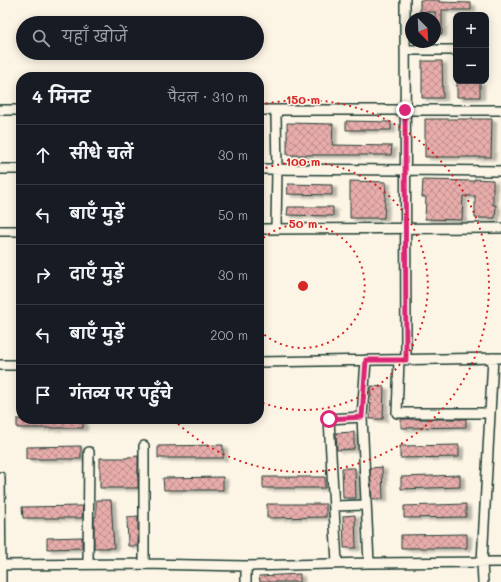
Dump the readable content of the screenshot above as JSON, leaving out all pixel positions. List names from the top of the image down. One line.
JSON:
{"north":"bottom right","page":{"map_buttons":["+","−"],"search":"यहाँ खोजें","heading":["4 मिनट","पैदल · 310 m"],"list":[["सीधे चलें","30 m"],["बाएँ मुड़ें","50 m"],["दाएँ मुड़ें","30 m"],["बाएँ मुड़ें","200 m"],"गंतव्य पर पहुँचे"]},"rings":["150 m","100 m","50 m"]}
